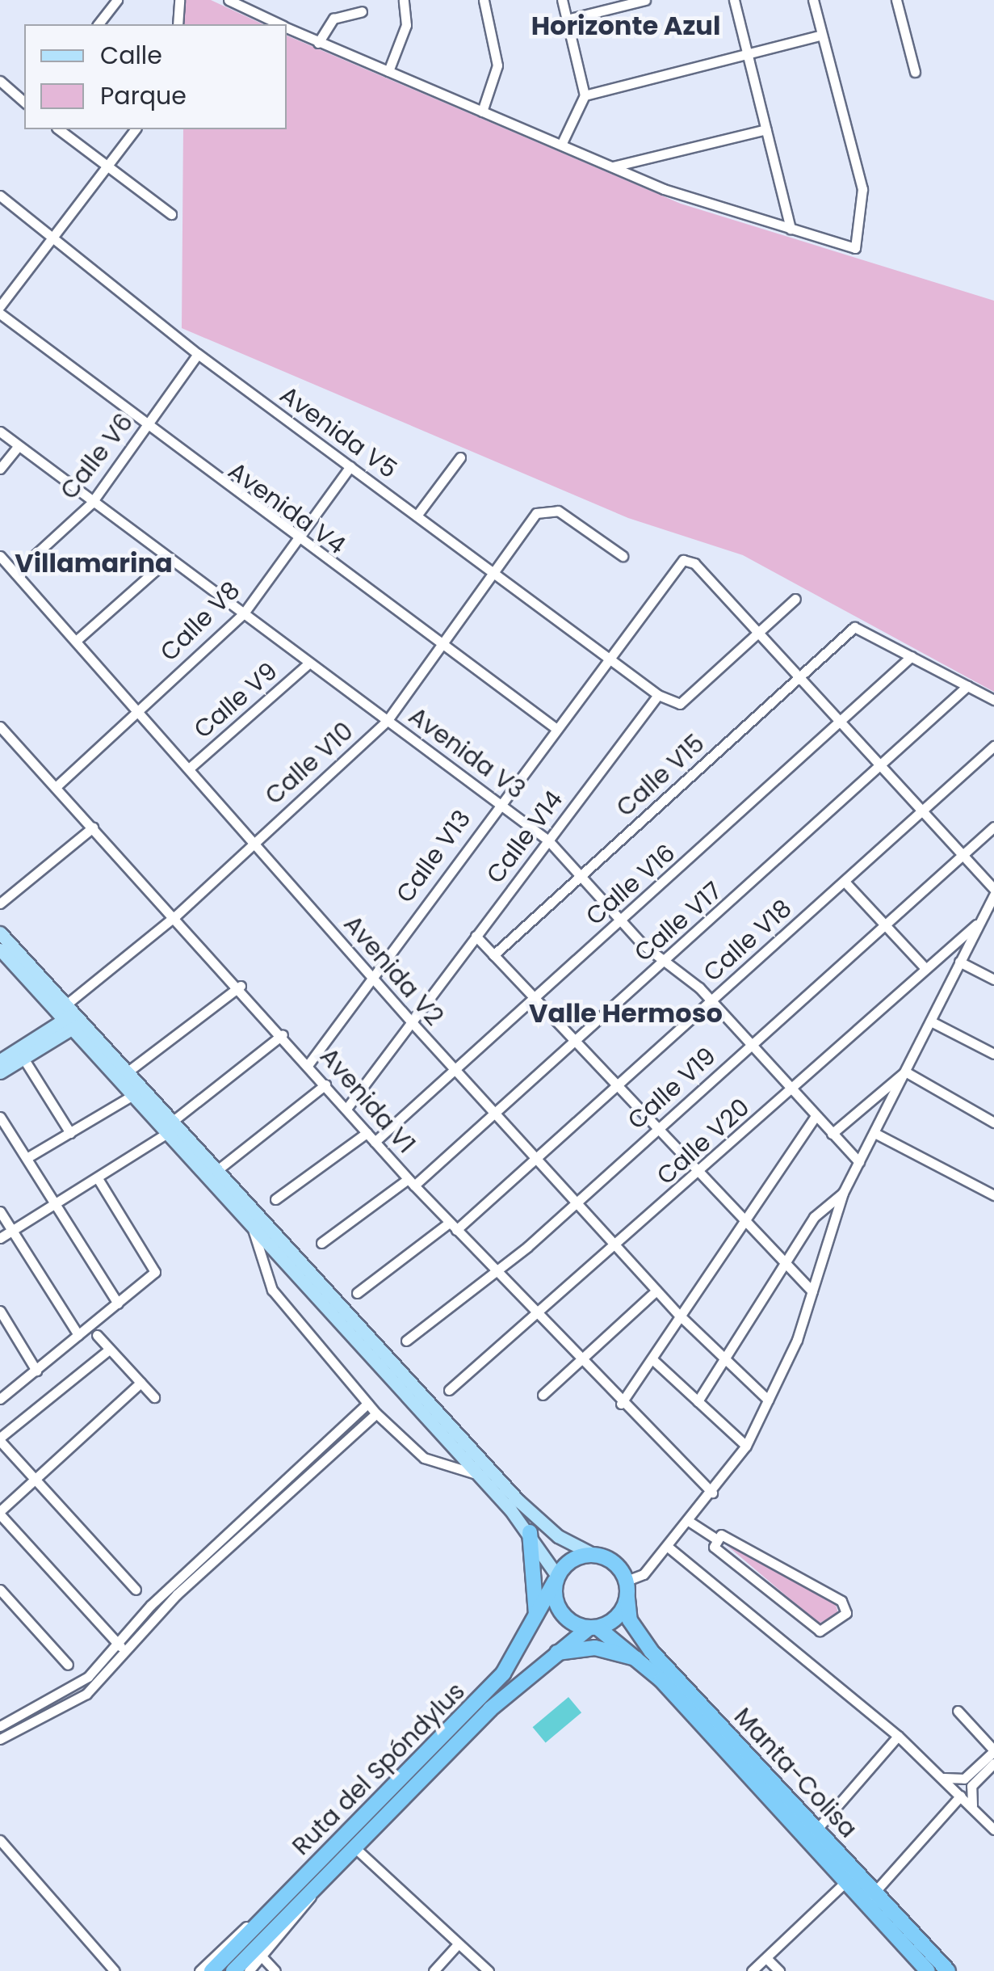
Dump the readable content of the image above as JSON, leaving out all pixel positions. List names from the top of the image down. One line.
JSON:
{"streets":{"highway":["Ruta del Spóndylus","Manta-Colisa"],"street":["Avenida V5","Calle V6","Avenida V4","Calle V8","Calle V9","Avenida V3","Calle V10","Calle V15","Calle V14","Calle V13","Calle V16","Calle V17","Calle V18","Avenida V2","Calle V19","Avenida V1","Calle V20"]},"crossings":[["Avenida V5","Calle V6"],["Avenida V5","Calle V8"],["Avenida V5","Calle V10"],["Avenida V5","Calle V14"],["Avenida V5","Calle V13"],["Calle V6","Avenida V4"],["Calle V6","Avenida V3"],["Calle V6","Avenida V2"],["Avenida V4","Calle V8"],["Avenida V4","Calle V10"],["Avenida V4","Calle V13"],["Calle V8","Avenida V3"],["Calle V8","Avenida V2"],["Calle V8","Avenida V1"],["Calle V9","Avenida V3"],["Calle V9","Avenida V2"],["Avenida V3","Calle V10"],["Avenida V3","Calle V15"],["Avenida V3","Calle V14"],["Avenida V3","Calle V13"],["Avenida V3","Calle V16"],["Avenida V3","Calle V17"],["Avenida V3","Calle V18"],["Avenida V3","Calle V19"],["Avenida V3","Calle V20"],["Calle V10","Avenida V2"],["Calle V10","Avenida V1"],["Calle V15","Calle V16"],["Calle V14","Avenida V2"],["Calle V14","Avenida V1"],["Calle V13","Avenida V2"],["Calle V13","Avenida V1"],["Calle V16","Avenida V2"],["Calle V16","Avenida V1"],["Calle V17","Avenida V2"],["Calle V17","Avenida V1"],["Calle V18","Avenida V2"],["Calle V18","Avenida V1"],["Avenida V2","Calle V19"],["Avenida V2","Calle V20"],["Calle V19","Avenida V1"],["Avenida V1","Calle V20"],["Ruta del Spóndylus","Manta-Colisa"]],"districts":["Horizonte Azul","Villamarina","Valle Hermoso"],"legend":["Calle","Parque"]}
